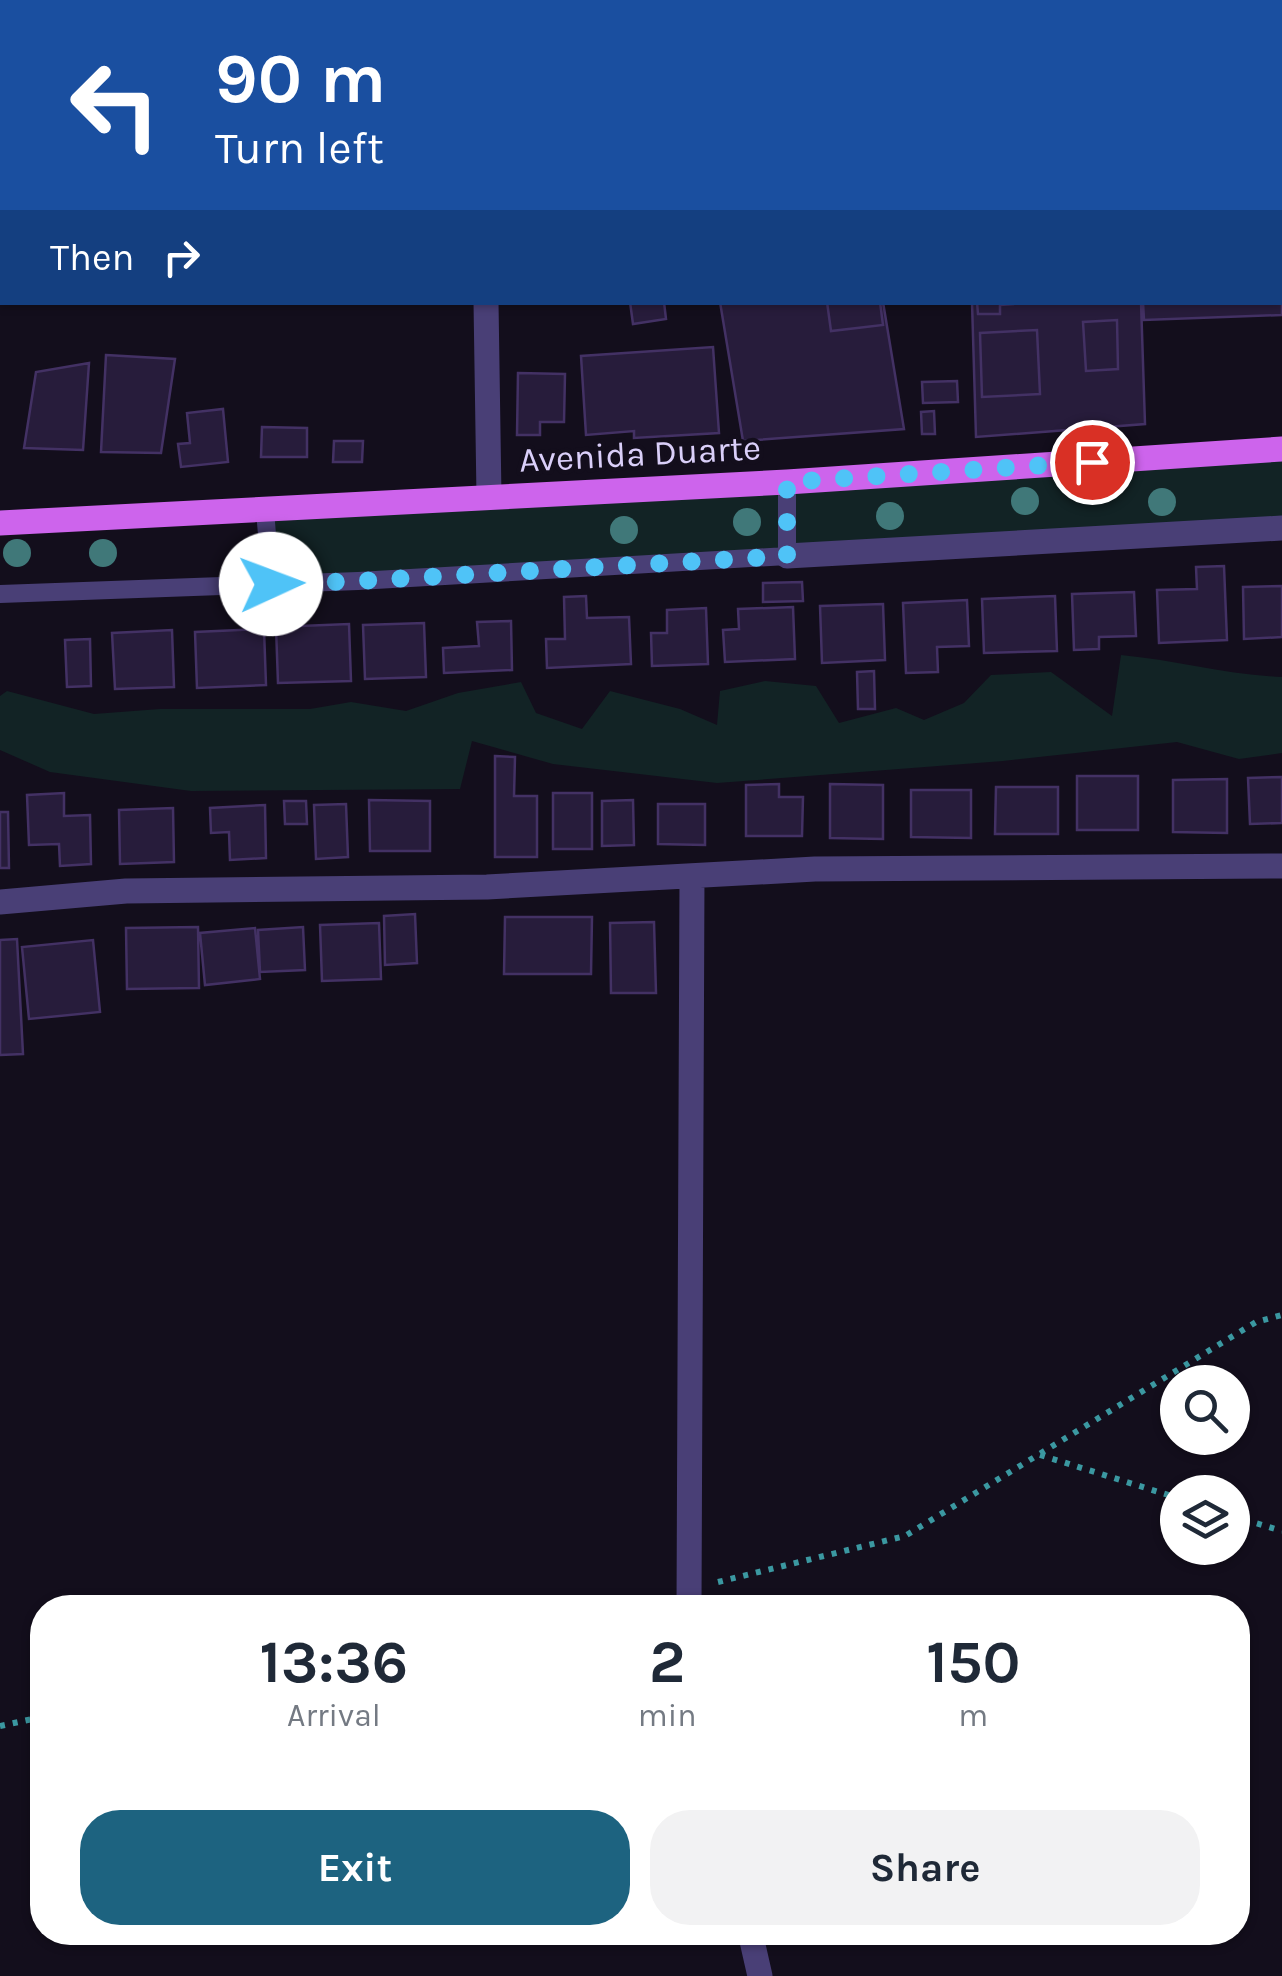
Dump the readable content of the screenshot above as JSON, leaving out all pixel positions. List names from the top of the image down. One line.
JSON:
{"streets":{"main road":["Avenida Duarte"]},"page":{"turn":["90 m","Turn left"],"then":"Then","eta":["13:36","Arrival","2","min","150","m"],"buttons":["Exit","Share"]}}
